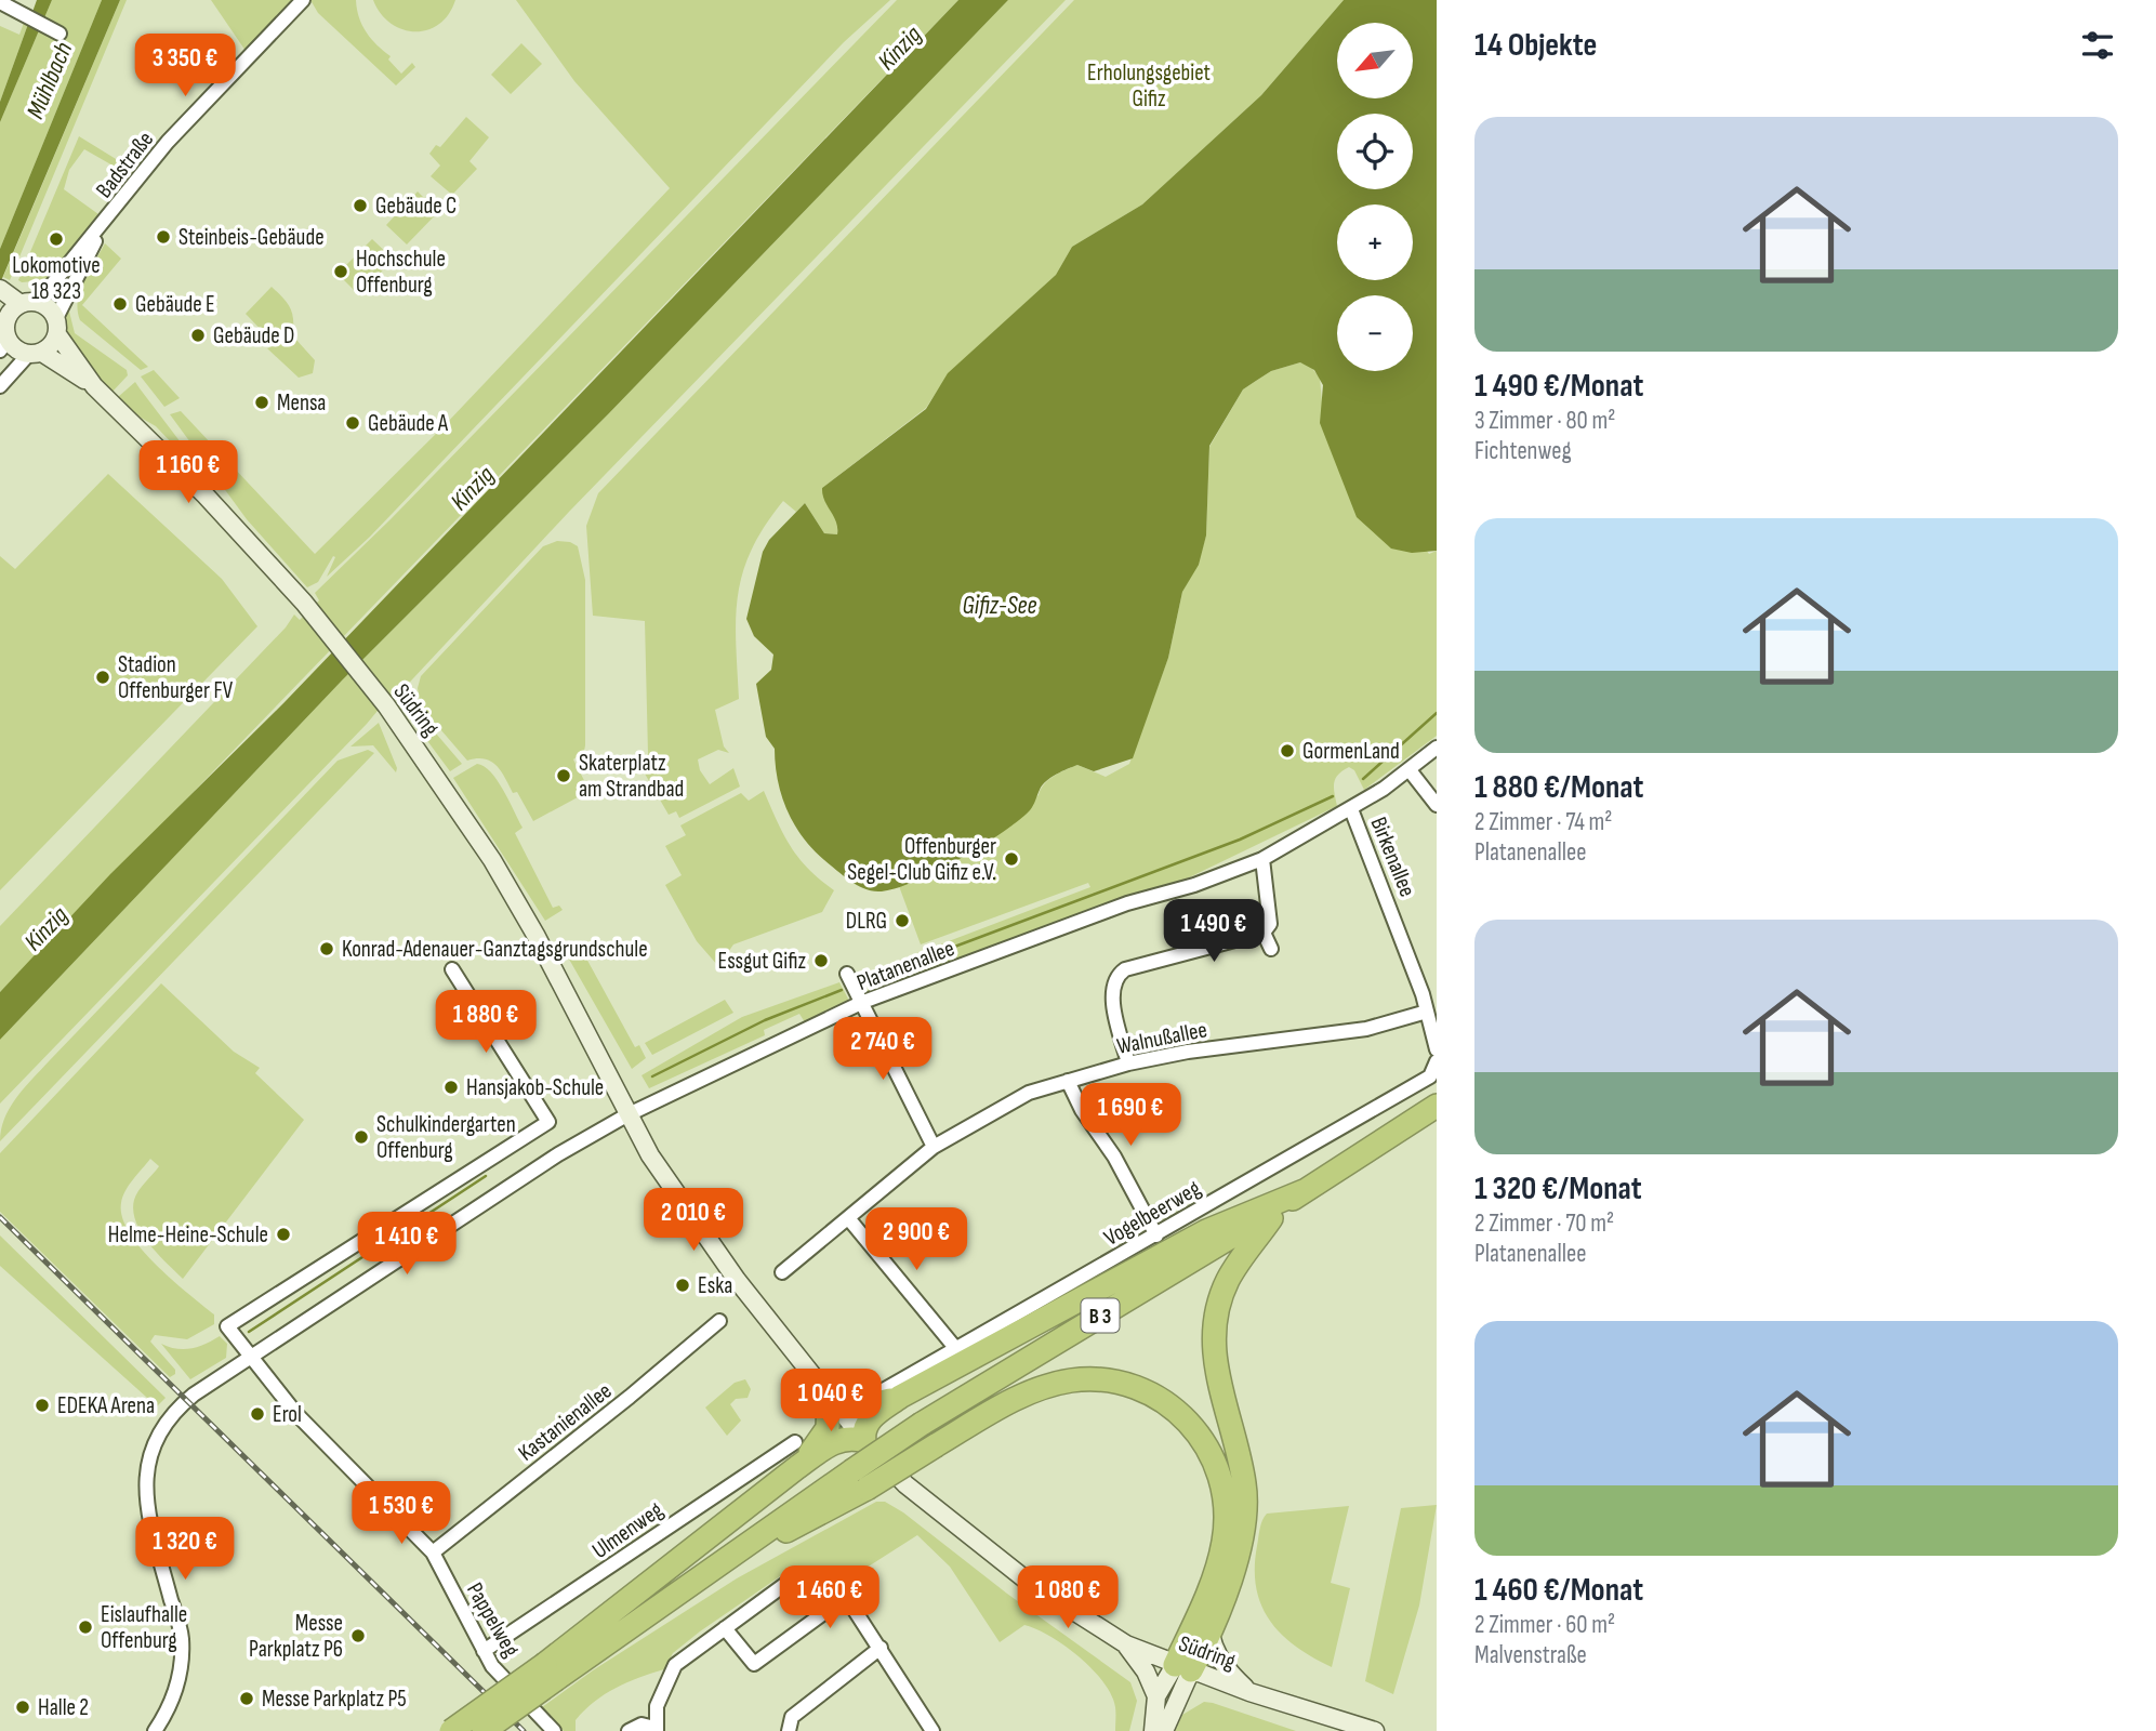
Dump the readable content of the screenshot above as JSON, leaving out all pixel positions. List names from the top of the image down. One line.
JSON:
{"streets":{"highway":["B 3"],"street":["Badstraße","Südring","Birkenallee","Platanenallee","Walnußallee","Vogelbeerweg","Kastanienallee","Ulmenweg","Pappelweg"]},"crossings":[["Badstraße","Südring"],["Südring","Platanenallee"],["Birkenallee","Platanenallee"],["Birkenallee","Walnußallee"],["Platanenallee","Pappelweg"],["Kastanienallee","Pappelweg"],["Ulmenweg","Pappelweg"]],"water":["Kinzig","Mühlbach","Gifiz-See"],"parks":["Erholungsgebiet Gifiz"],"places":["Gebäude C","Steinbeis-Gebäude","Lokomotive 18 323","Hochschule Offenburg","Gebäude E","Gebäude D","Mensa","Gebäude A","Stadion Offenburger FV","GormenLand","Skaterplatz am Strandbad","Offenburger Segel-Club Gifiz e.V.","DLRG","Konrad-Adenauer-Ganztagsgrundschule","Essgut Gifiz","Hansjakob-Schule","Schulkindergarten Offenburg","Helme-Heine-Schule","Eska","EDEKA Arena","Erol","Eislaufhalle Offenburg","Messe Parkplatz P6","Messe Parkplatz P5","Halle 2"],"north":"bottom left","page":{"heading":"14 Objekte","map_buttons":["+","−"],"price":["3 350 €","1 160 €","1 490 €","1 880 €","2 740 €","1 690 €","2 010 €","2 900 €","1 410 €","1 040 €","1 530 €","1 320 €","1 460 €","1 080 €"],"list":[{"name":"1 490 €/Monat","note":"3 Zimmer · 80 m² · Fichtenweg"},{"name":"1 880 €/Monat","note":"2 Zimmer · 74 m² · Platanenallee"},{"name":"1 320 €/Monat","note":"2 Zimmer · 70 m² · Platanenallee"},{"name":"1 460 €/Monat","note":"2 Zimmer · 60 m² · Malvenstraße"}]}}
